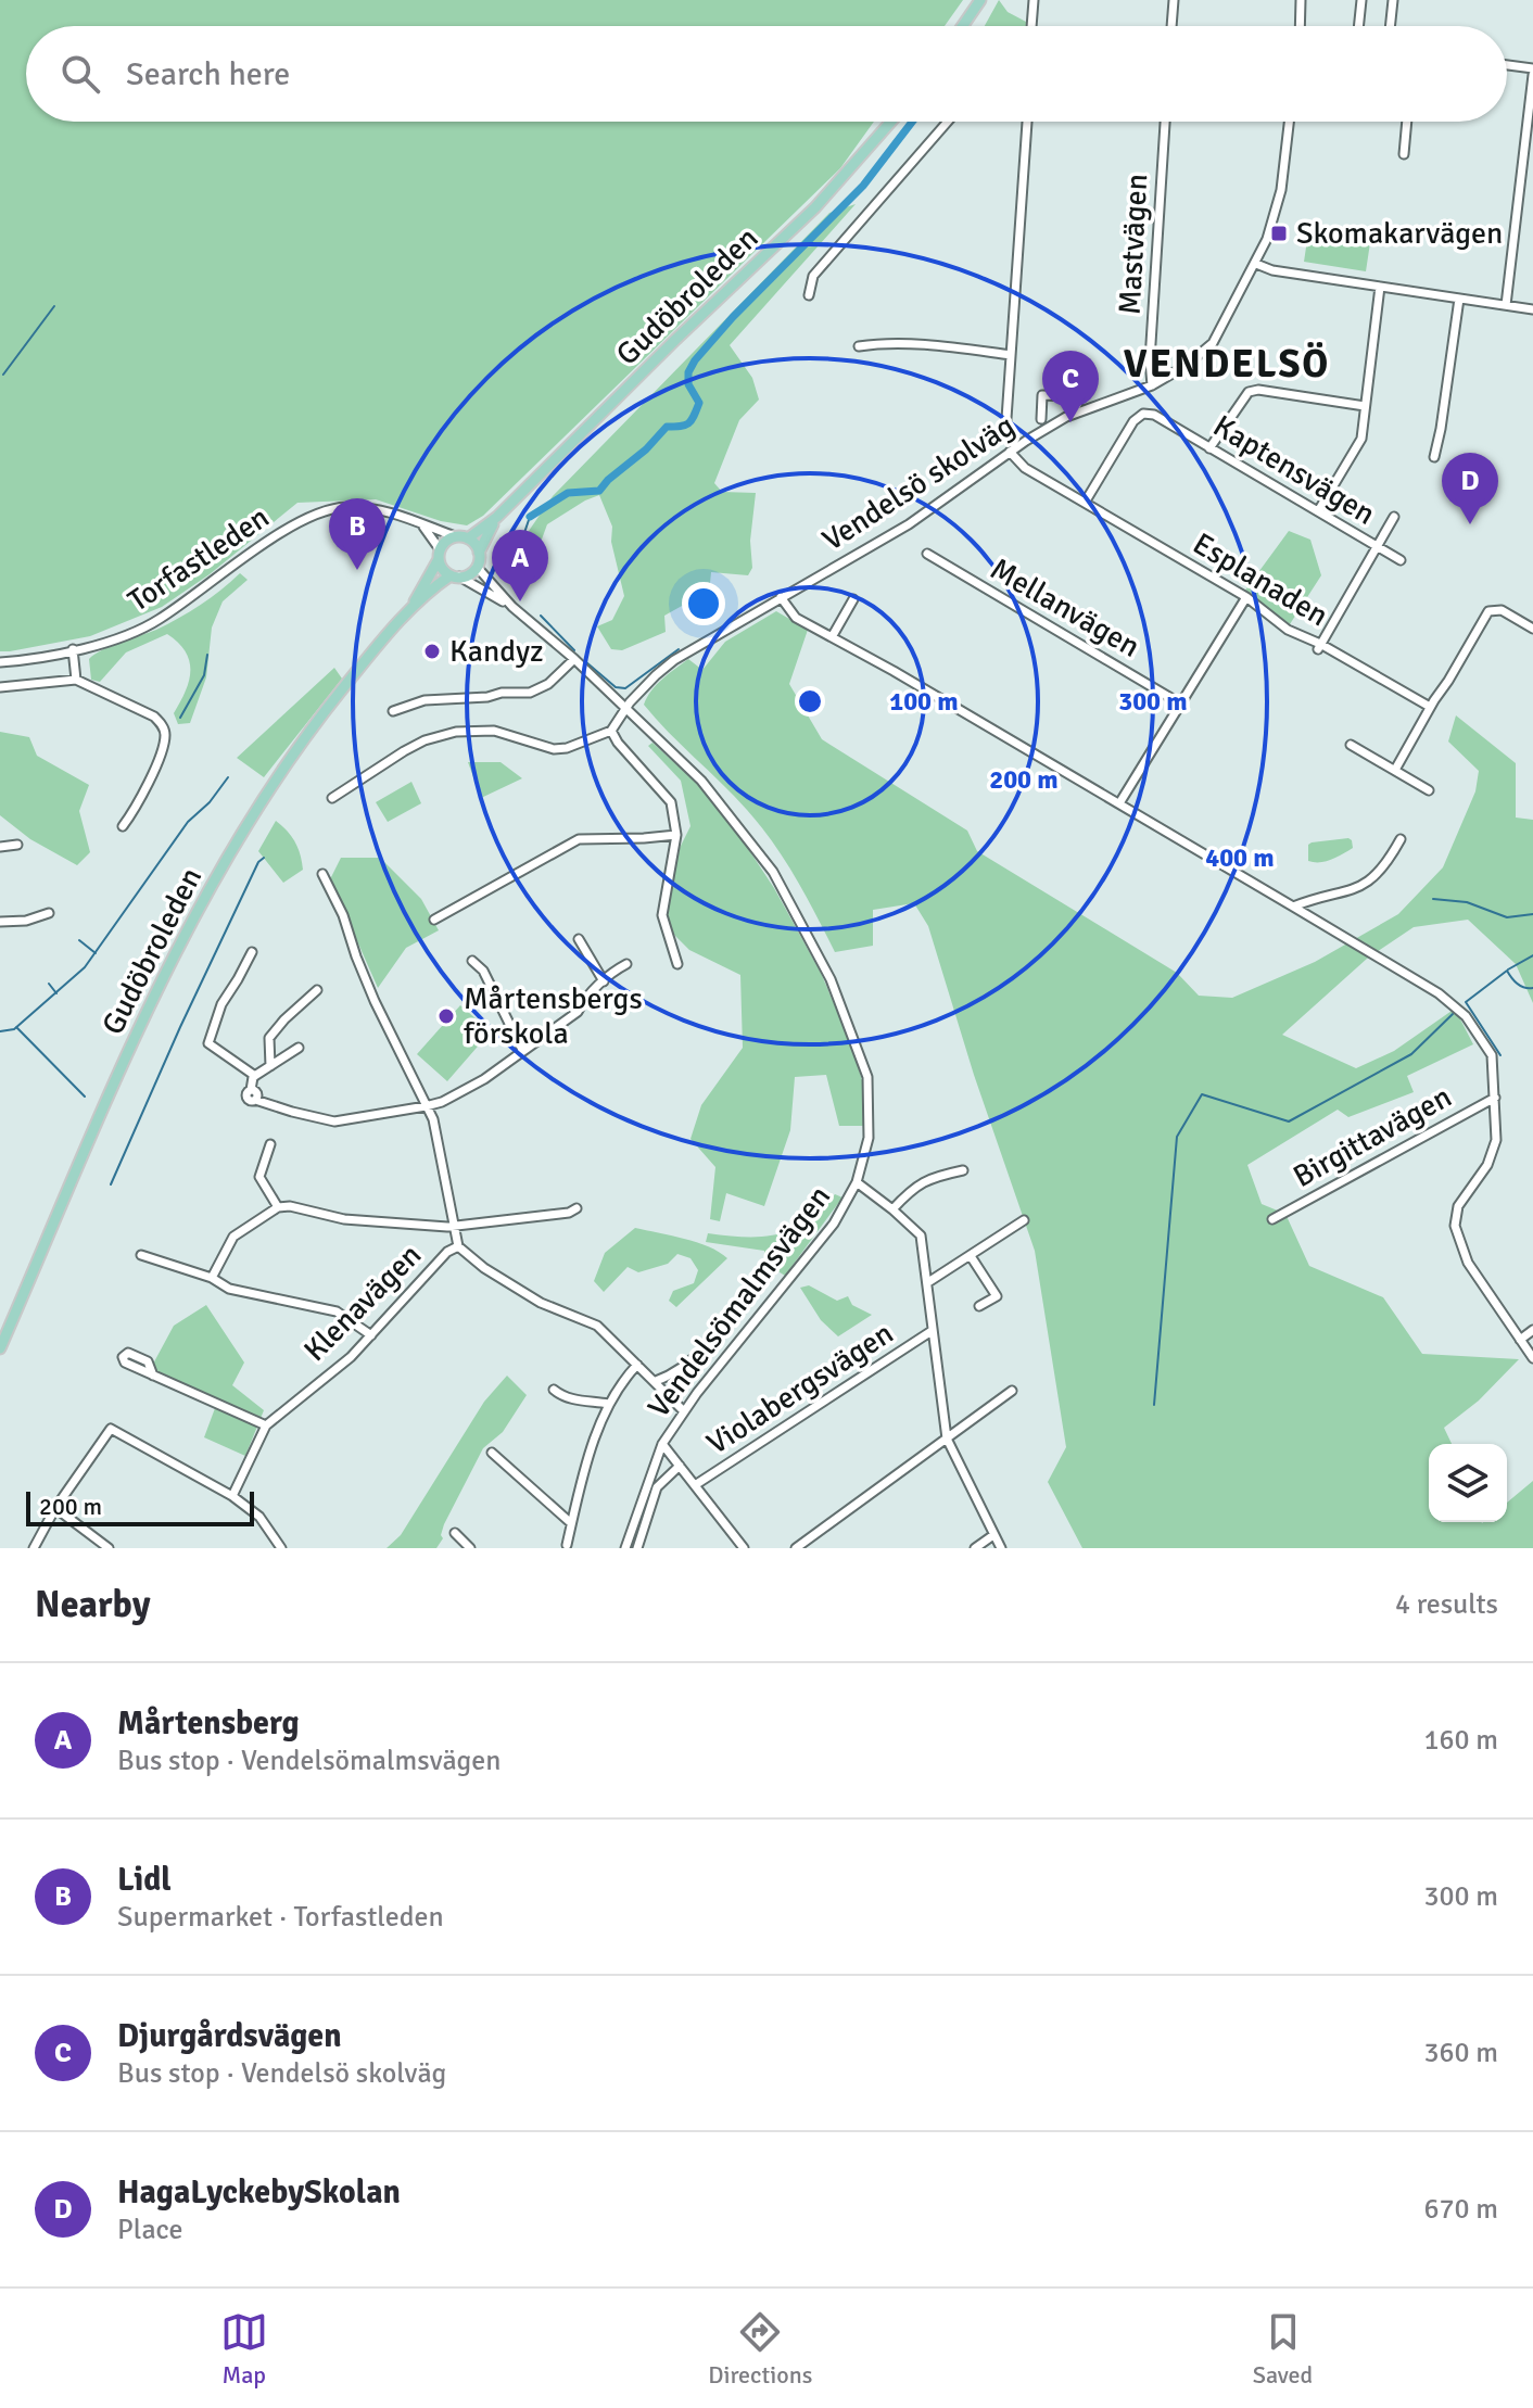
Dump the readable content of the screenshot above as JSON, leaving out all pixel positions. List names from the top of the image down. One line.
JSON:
{"streets":{"main road":["Gudöbroleden"],"street":["Mastvägen","Kaptensvägen","Vendelsö skolväg","Torfastleden","Esplanaden","Mellanvägen","Birgittavägen","Vendelsömalmsvägen","Klenavägen","Violabergsvägen"]},"crossings":[["Mastvägen","Vendelsö skolväg"],["Gudöbroleden","Torfastleden"],["Gudöbroleden","Vendelsömalmsvägen"],["Kaptensvägen","Esplanaden"],["Vendelsö skolväg","Esplanaden"],["Vendelsö skolväg","Vendelsömalmsvägen"],["Torfastleden","Vendelsömalmsvägen"],["Vendelsömalmsvägen","Klenavägen"]],"districts":["VENDELSÖ"],"places":{"transit":["Skomakarvägen"],"other":["Kandyz","Mårtensbergs förskola"]},"scale_bar":"200 m","page":{"search":"Search here","pins":["C","D","B","A"],"scale":"200 m","heading":["Nearby","4 results"],"list":[{"mark":"A","name":"Mårtensberg","note":"Bus stop · Vendelsömalmsvägen","value":"160 m"},{"mark":"B","name":"Lidl","note":"Supermarket · Torfastleden","value":"300 m"},{"mark":"C","name":"Djurgårdsvägen","note":"Bus stop · Vendelsö skolväg","value":"360 m"},{"mark":"D","name":"HagaLyckebySkolan","note":"Place","value":"670 m"}],"nav":["Map","Directions","Saved"]},"rings":["100 m","300 m","200 m","400 m"]}
